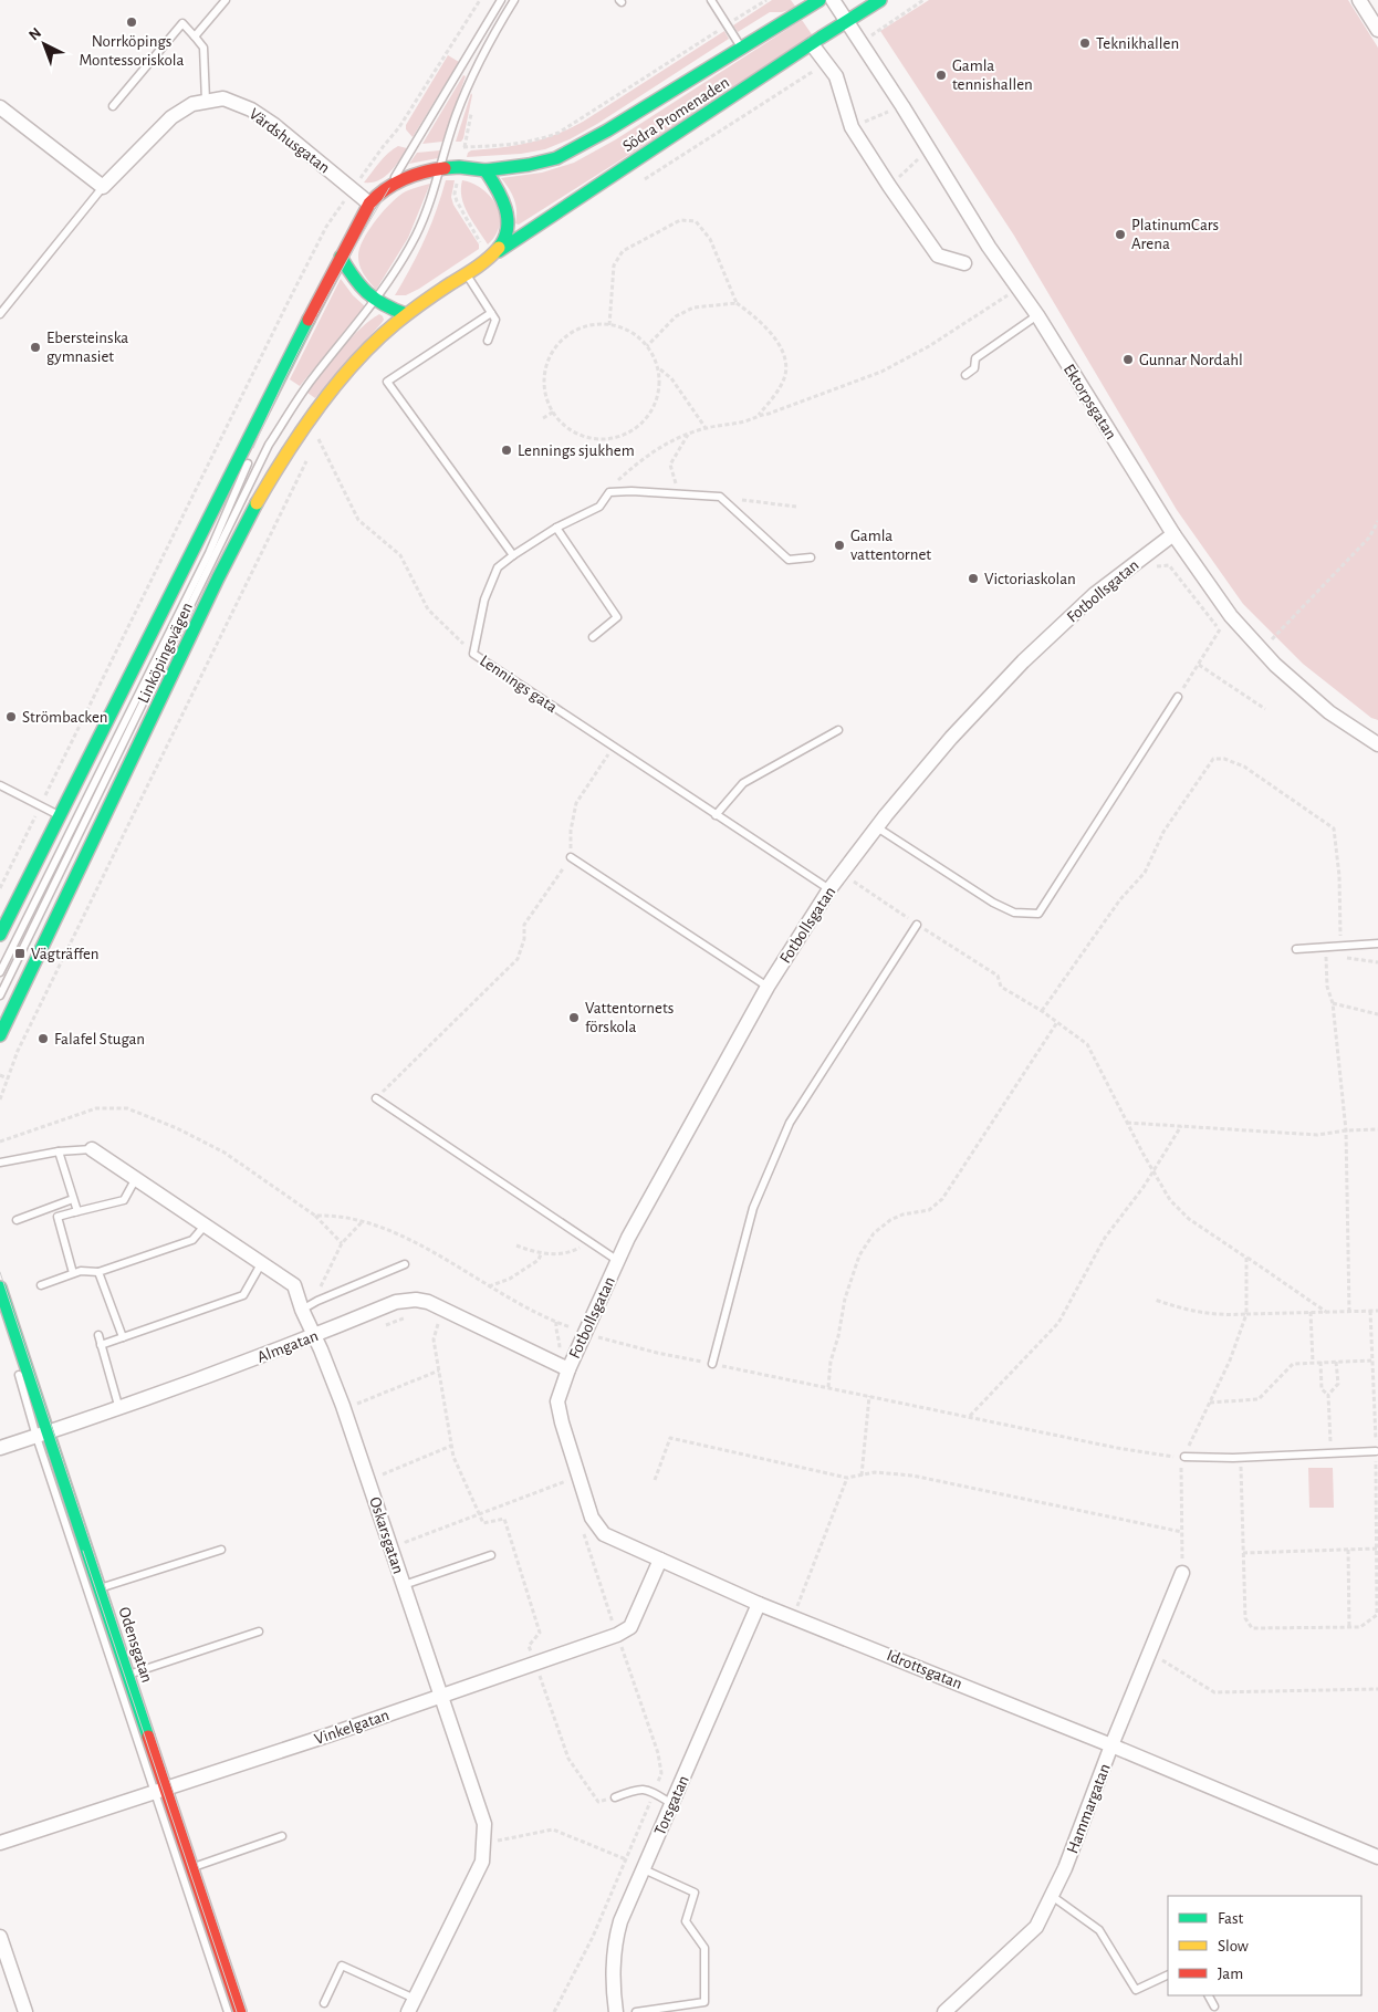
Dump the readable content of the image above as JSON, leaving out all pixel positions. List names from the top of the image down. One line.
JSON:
{"streets":{"street":["Södra Promenaden","Värdshusgatan","Ektorpsgatan","Fotbollsgatan","Linköpingsvägen","Almgatan","Oskarsgatan","Odensgatan","Idrottsgatan","Vinkelgatan","Torsgatan","Hammargatan"],"lane":["Lennings gata"]},"crossings":[["Södra Promenaden","Värdshusgatan"],["Södra Promenaden","Ektorpsgatan"],["Södra Promenaden","Linköpingsvägen"],["Värdshusgatan","Linköpingsvägen"],["Ektorpsgatan","Fotbollsgatan"],["Fotbollsgatan","Lennings gata"],["Fotbollsgatan","Almgatan"],["Fotbollsgatan","Idrottsgatan"],["Almgatan","Oskarsgatan"],["Almgatan","Odensgatan"],["Oskarsgatan","Vinkelgatan"],["Odensgatan","Vinkelgatan"],["Idrottsgatan","Vinkelgatan"],["Idrottsgatan","Torsgatan"],["Idrottsgatan","Hammargatan"]],"places":{"other":["Norrköpings Montessoriskola","Teknikhallen","Gamla tennishallen","PlatinumCars Arena","Ebersteinska gymnasiet","Gunnar Nordahl","Lennings sjukhem","Gamla vattentornet","Victoriaskolan","Strömbacken","Vattentornets förskola","Falafel Stugan"],"transit":["Vägträffen"]},"legend":["Fast","Slow","Jam"],"north":"top left"}
